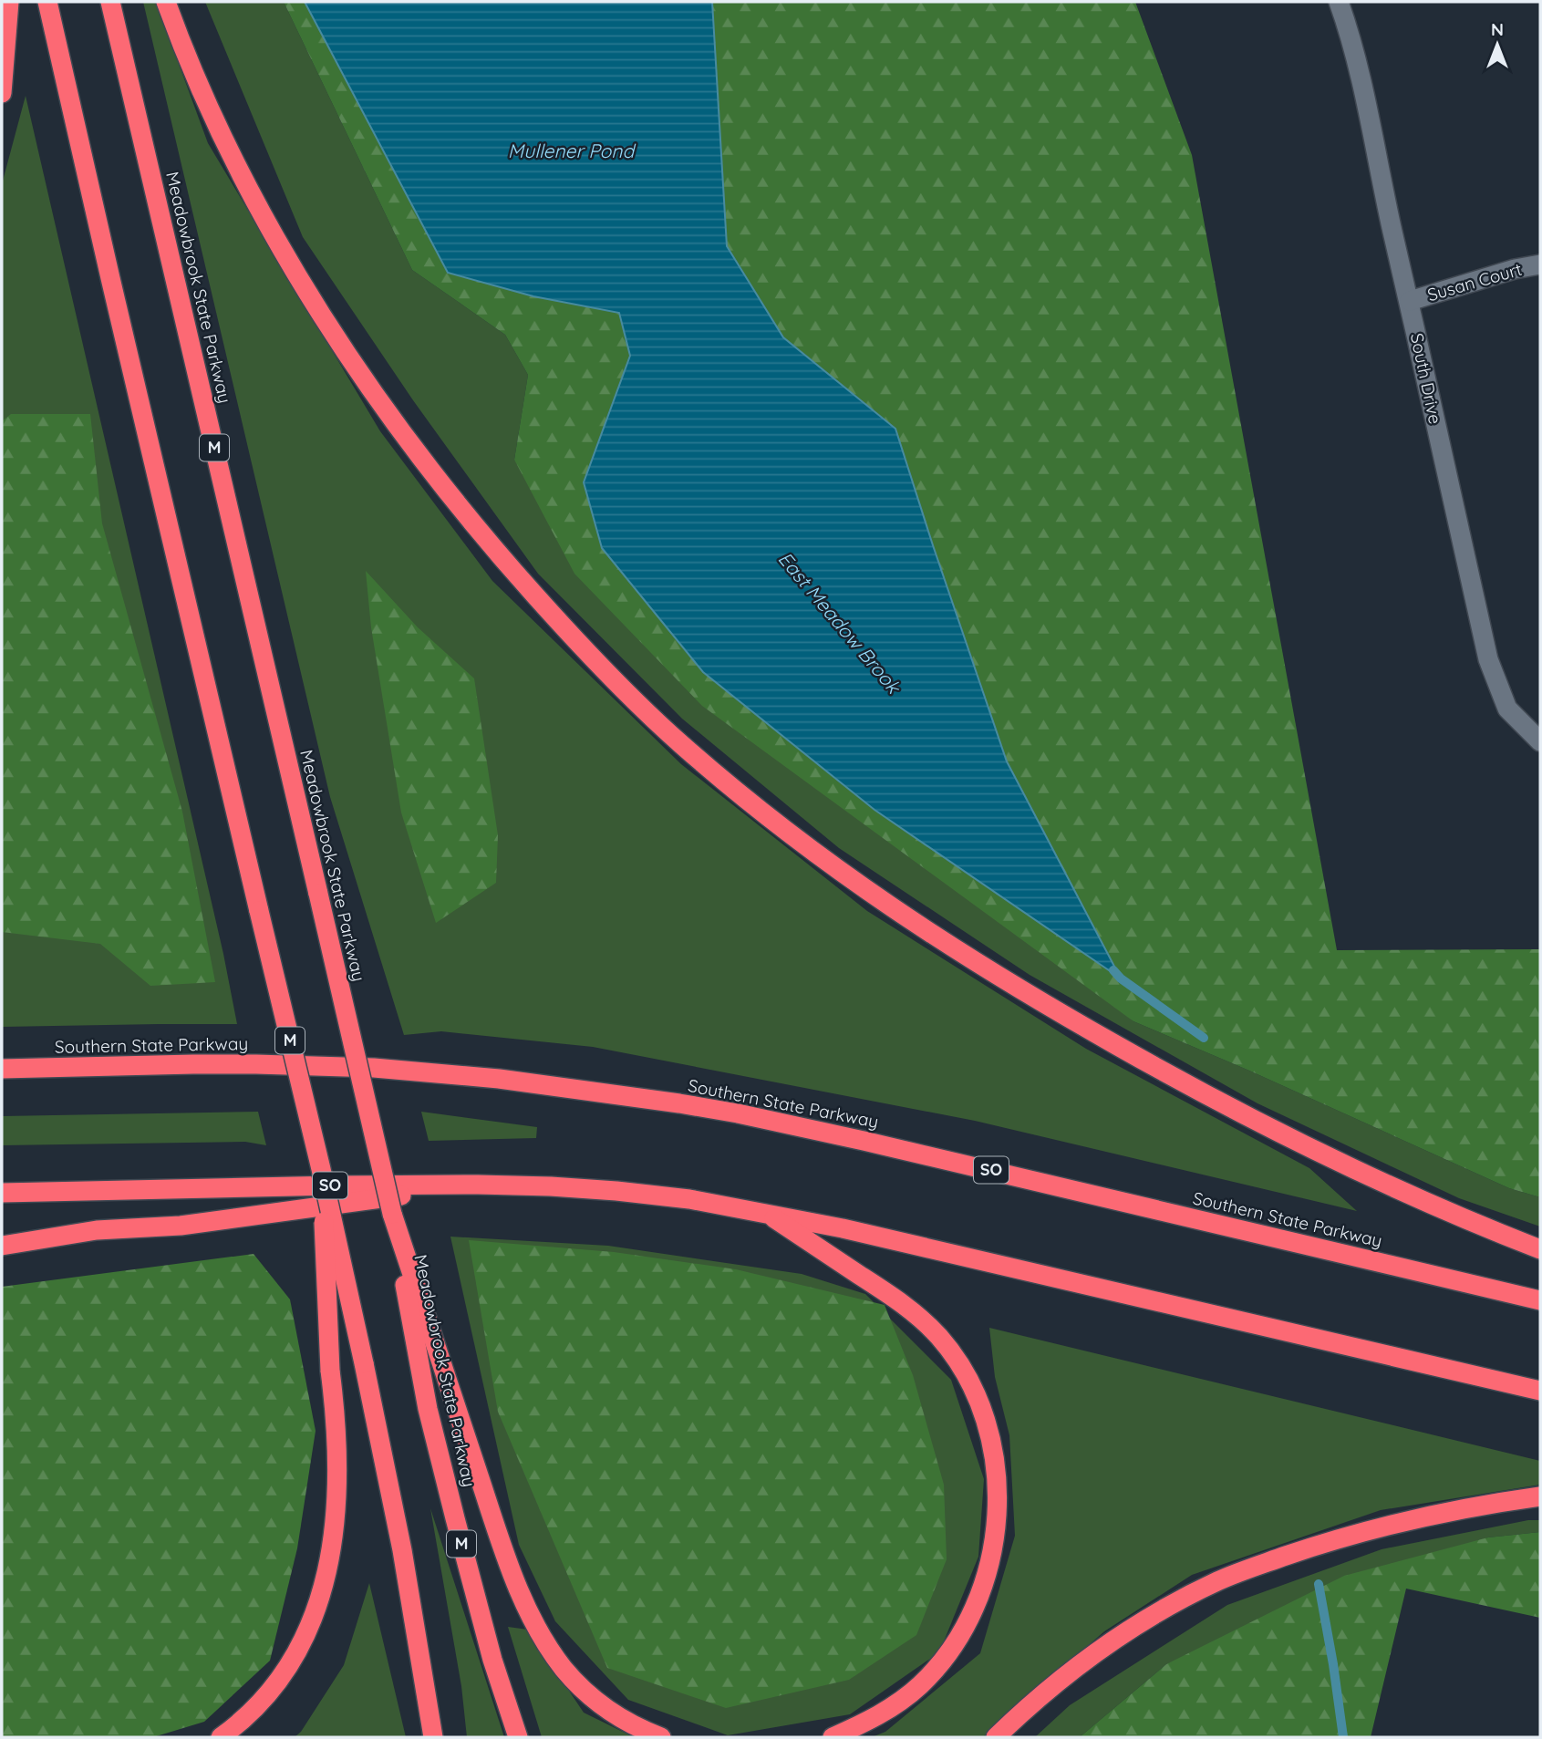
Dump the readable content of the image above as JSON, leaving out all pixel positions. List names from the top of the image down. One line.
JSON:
{"streets":{"highway":["Meadowbrook State Parkway","M","Southern State Parkway","SO"],"street":["Susan Court","South Drive"]},"crossings":[["Susan Court","South Drive"]],"water":["Mullener Pond","East Meadow Brook"],"north":"top"}
